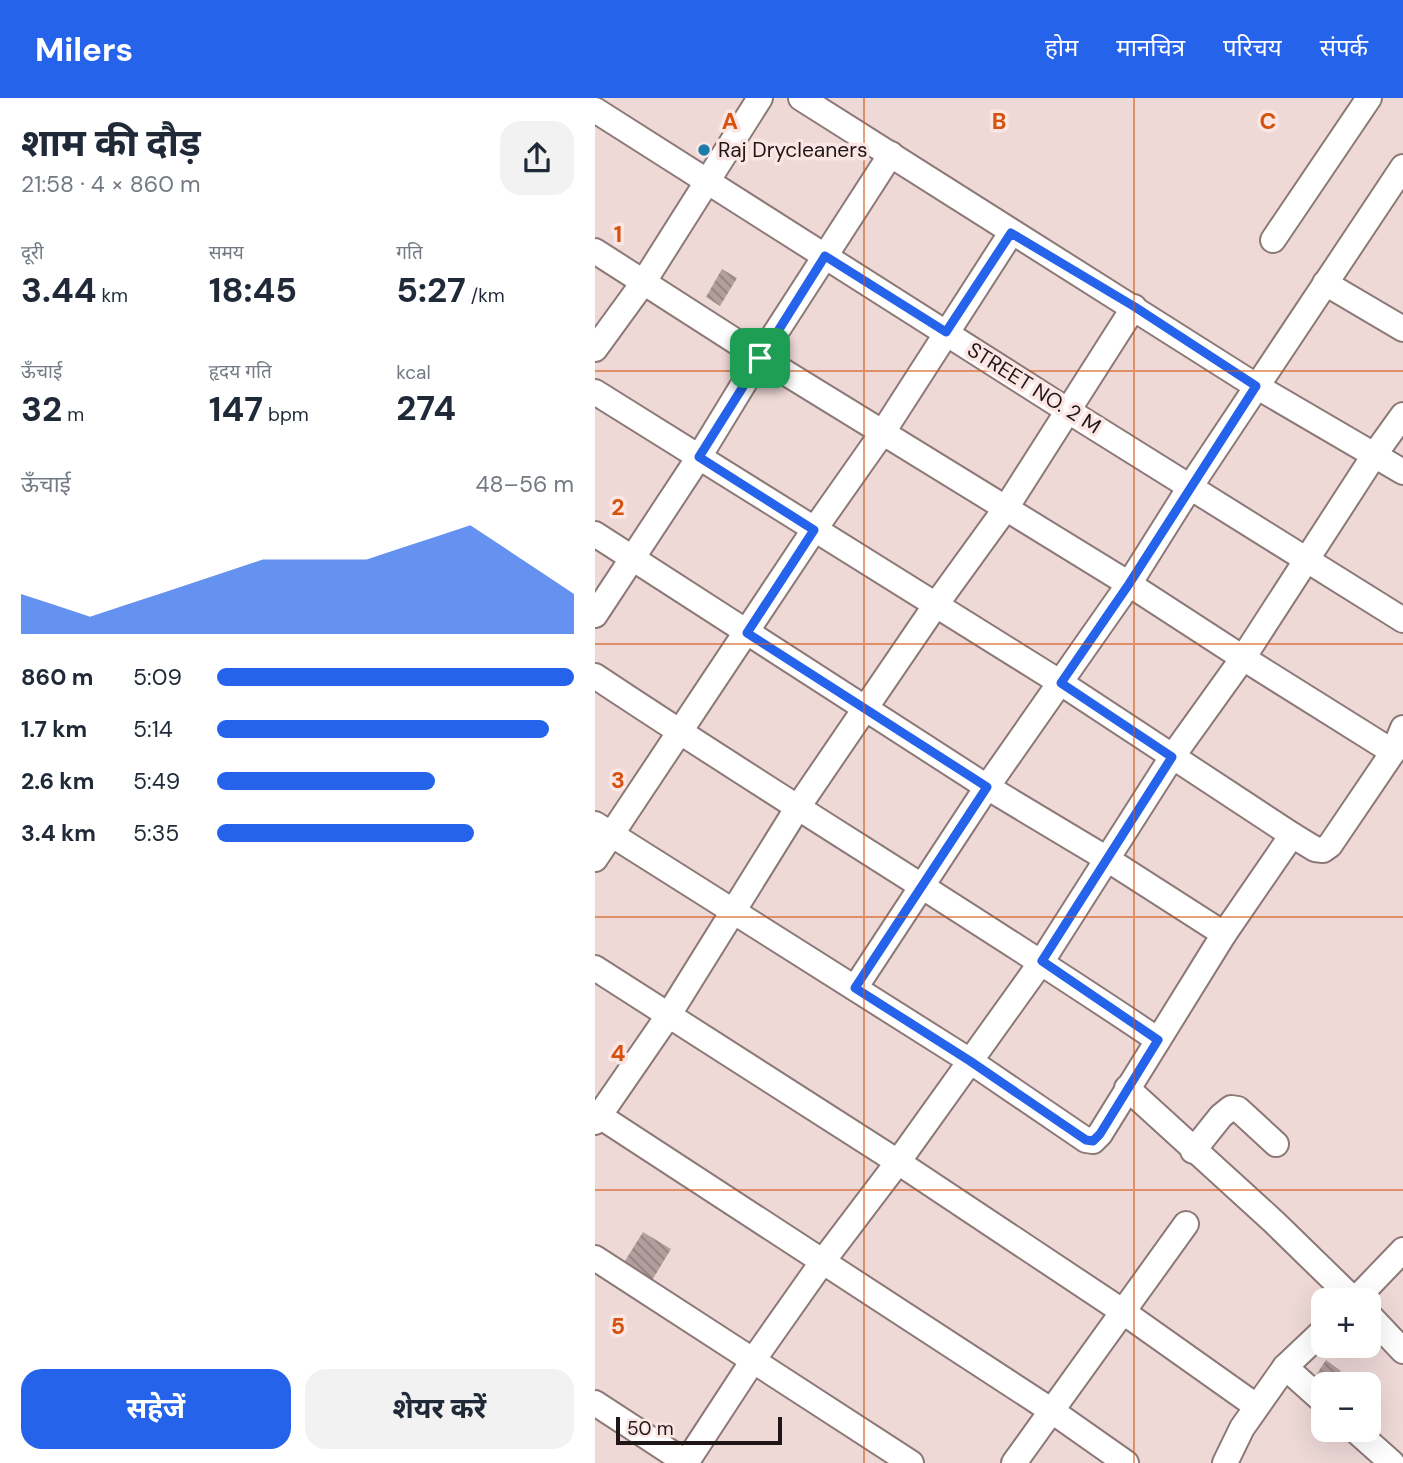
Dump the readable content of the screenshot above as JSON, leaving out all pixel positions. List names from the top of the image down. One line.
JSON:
{"streets":{"street":["STREET NO. 2 M"]},"places":["Raj Drycleaners"],"scale_bar":"50 m","page":{"header":"Milers","nav":["होम","मानचित्र","परिचय","संपर्क"],"heading":["शाम की दौड़","21:58 · 4 × 860 m"],"stats":[["दूरी","3.44 km"],["समय","18:45"],["गति","5:27 /km"],["ऊँचाई","32 m"],["हृदय गति","147 bpm"],["kcal","274"]],"chart":["ऊँचाई","48–56 m"],"list":[{"name":"860 m","note":"5:09"},{"name":"1.7 km","note":"5:14"},{"name":"2.6 km","note":"5:49"},{"name":"3.4 km","note":"5:35"}],"map_buttons":["+","−"],"buttons":["सहेजें","शेयर करें"],"scale":"50 m"},"grid":{"columns":["A","B","C"],"rows":["1","2","3","4","5"]}}
